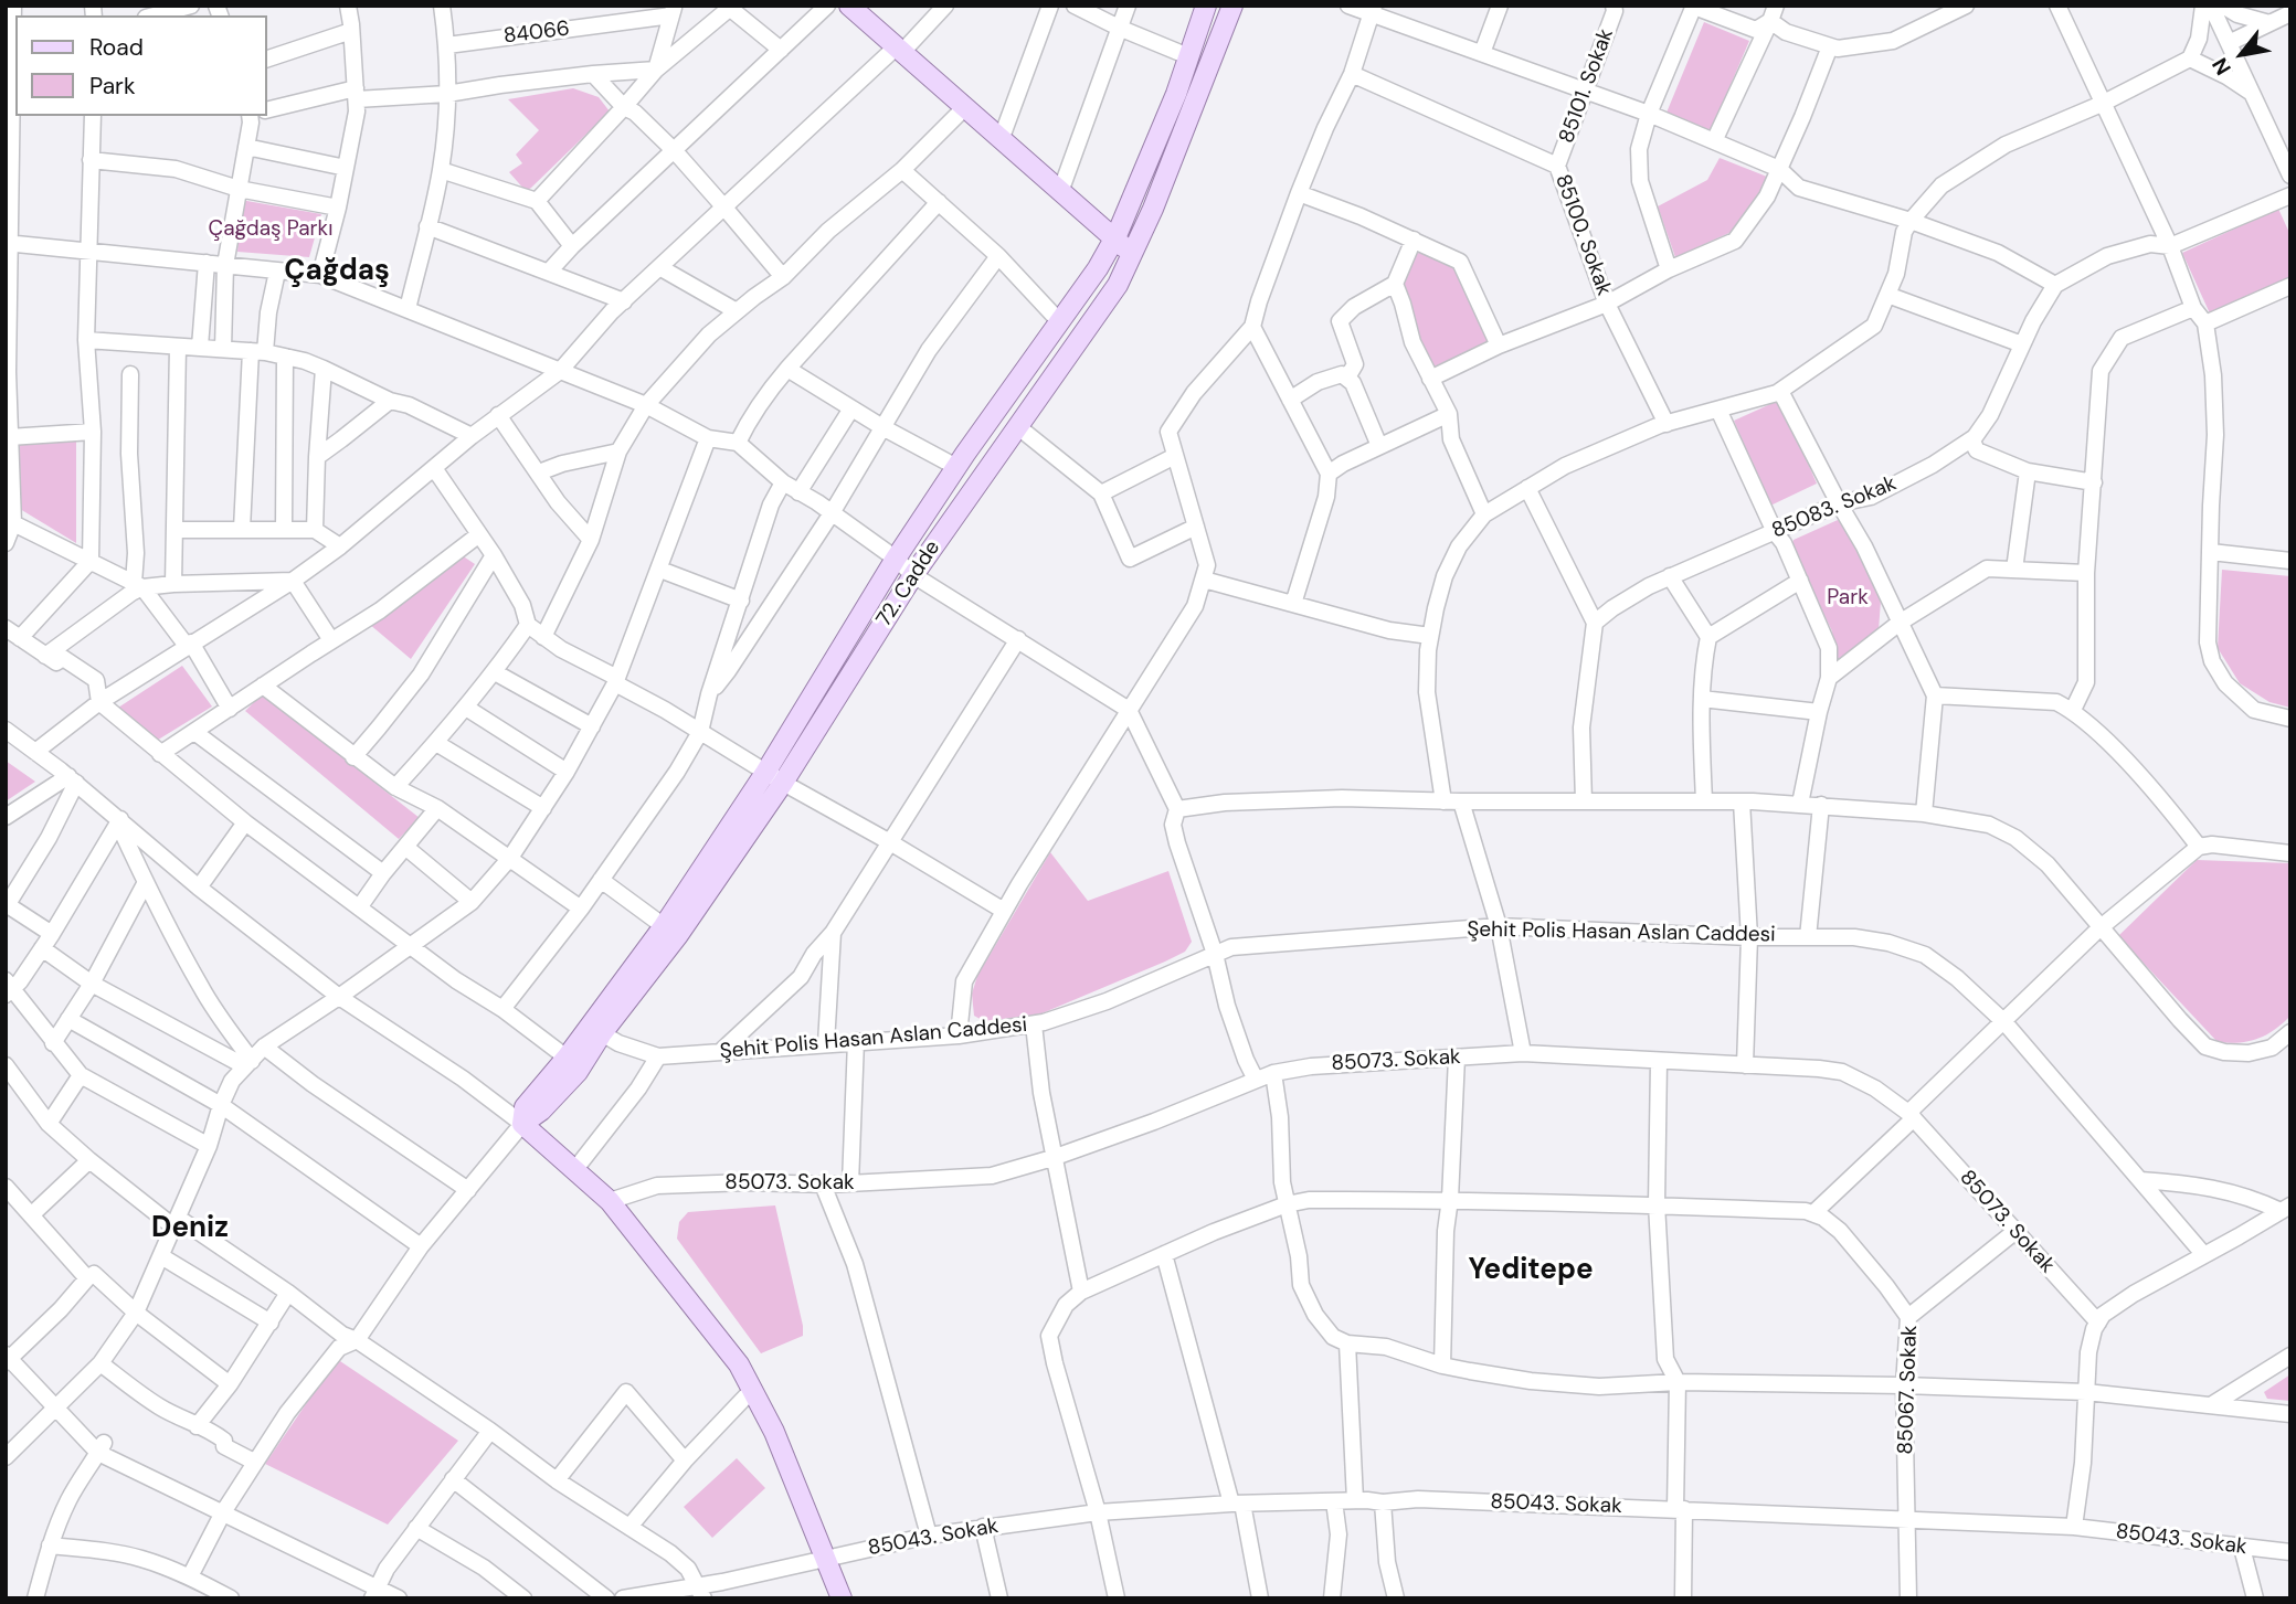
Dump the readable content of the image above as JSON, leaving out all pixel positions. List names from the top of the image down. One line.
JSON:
{"streets":{"main road":["72. Cadde"],"street":["84066","85101. Sokak","85100. Sokak","85083. Sokak","Şehit Polis Hasan Aslan Caddesi","85073. Sokak","85067. Sokak","85043. Sokak"]},"crossings":[["85101. Sokak","85100. Sokak"],["72. Cadde","Şehit Polis Hasan Aslan Caddesi"],["85073. Sokak","85067. Sokak"],["85067. Sokak","85043. Sokak"]],"districts":["Çağdaş","Deniz","Yeditepe"],"parks":["Çağdaş Parkı","Park"],"legend":["Road","Park"],"north":"bottom left"}
